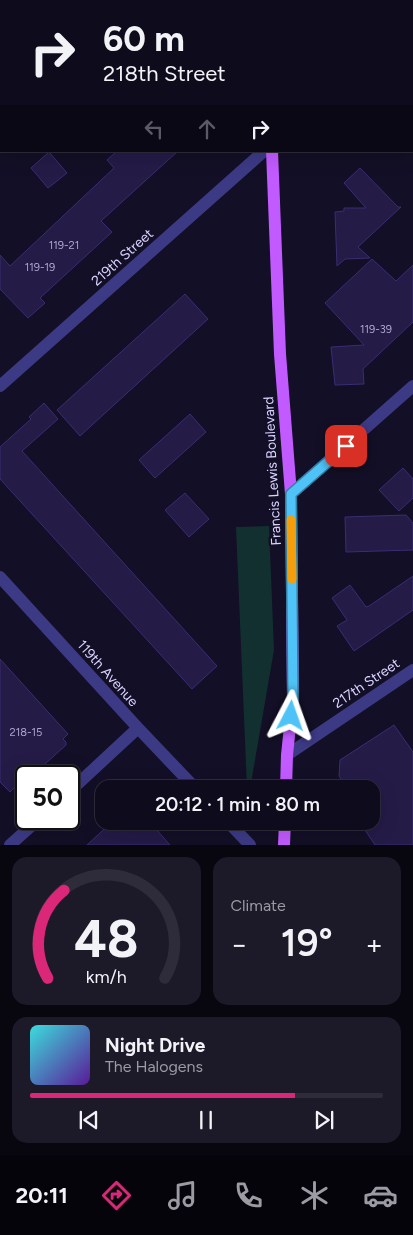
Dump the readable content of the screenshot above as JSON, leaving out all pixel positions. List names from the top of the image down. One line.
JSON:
{"streets":{"main road":["Francis Lewis Boulevard"],"street":["219th Street","119th Avenue","217th Street"]},"crossings":[["Francis Lewis Boulevard","217th Street"]],"house_numbers":["119-21","119-19","119-39","218-15"],"page":{"turn":["60 m","218th Street"],"limit":"50","trip":"20:12 · 1 min · 80 m","tile":"Climate","heat":["−","19°","+"],"song":["Night Drive","The Halogens"],"tabs":"20:11","gauge":["48","km/h"]}}
